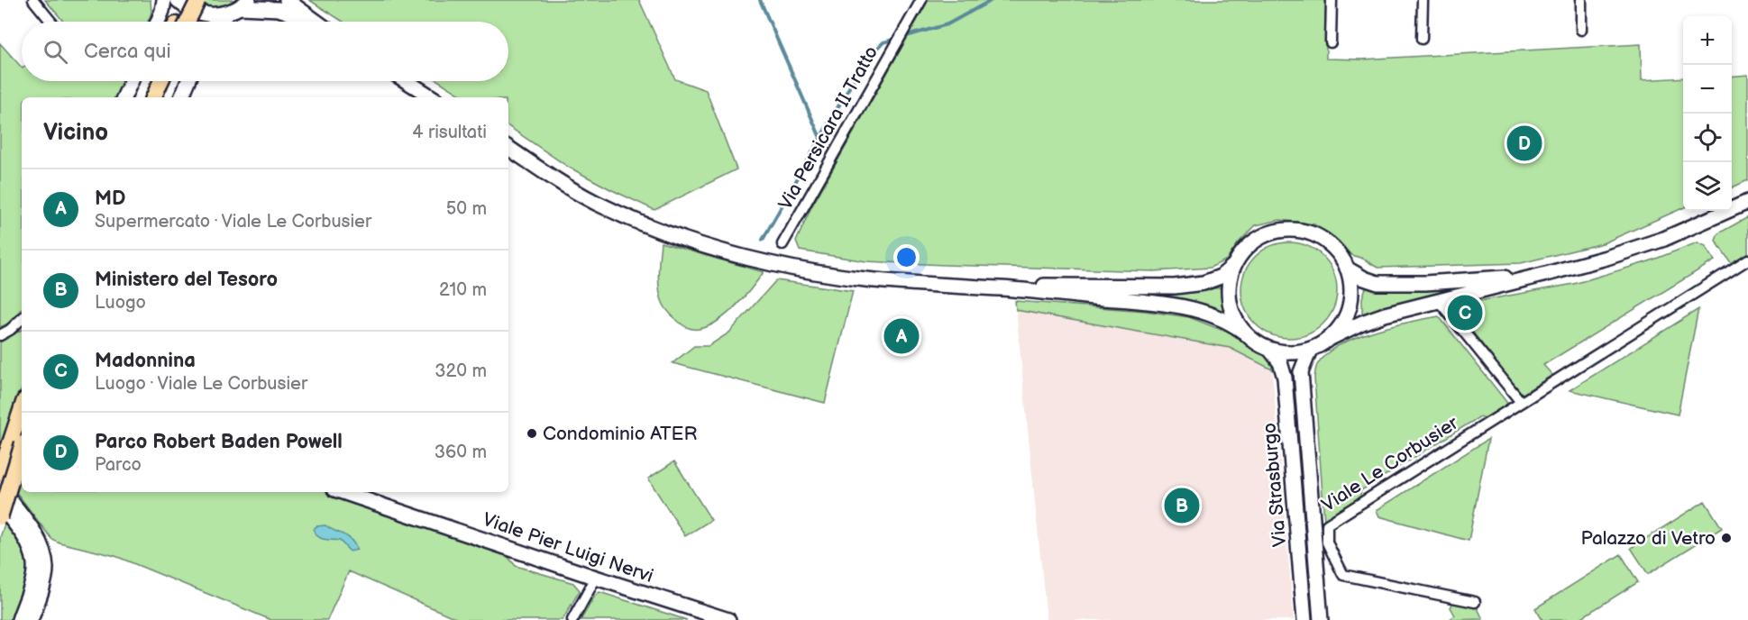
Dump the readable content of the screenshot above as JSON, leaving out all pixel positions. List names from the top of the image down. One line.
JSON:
{"streets":{"street":["Via Persicara II Tratto","Viale Le Corbusier","Via Strasburgo","Viale Pier Luigi Nervi"]},"places":["Condominio ATER","Palazzo di Vetro"],"page":{"map_buttons":["+","−"],"search":"Cerca qui","heading":["Vicino","4 risultati"],"pins":["D","C","A","B"],"list":[{"mark":"A","name":"MD","note":"Supermercato · Viale Le Corbusier","value":"50 m"},{"mark":"B","name":"Ministero del Tesoro","note":"Luogo","value":"210 m"},{"mark":"C","name":"Madonnina","note":"Luogo · Viale Le Corbusier","value":"320 m"},{"mark":"D","name":"Parco Robert Baden Powell","note":"Parco","value":"360 m"}]}}
